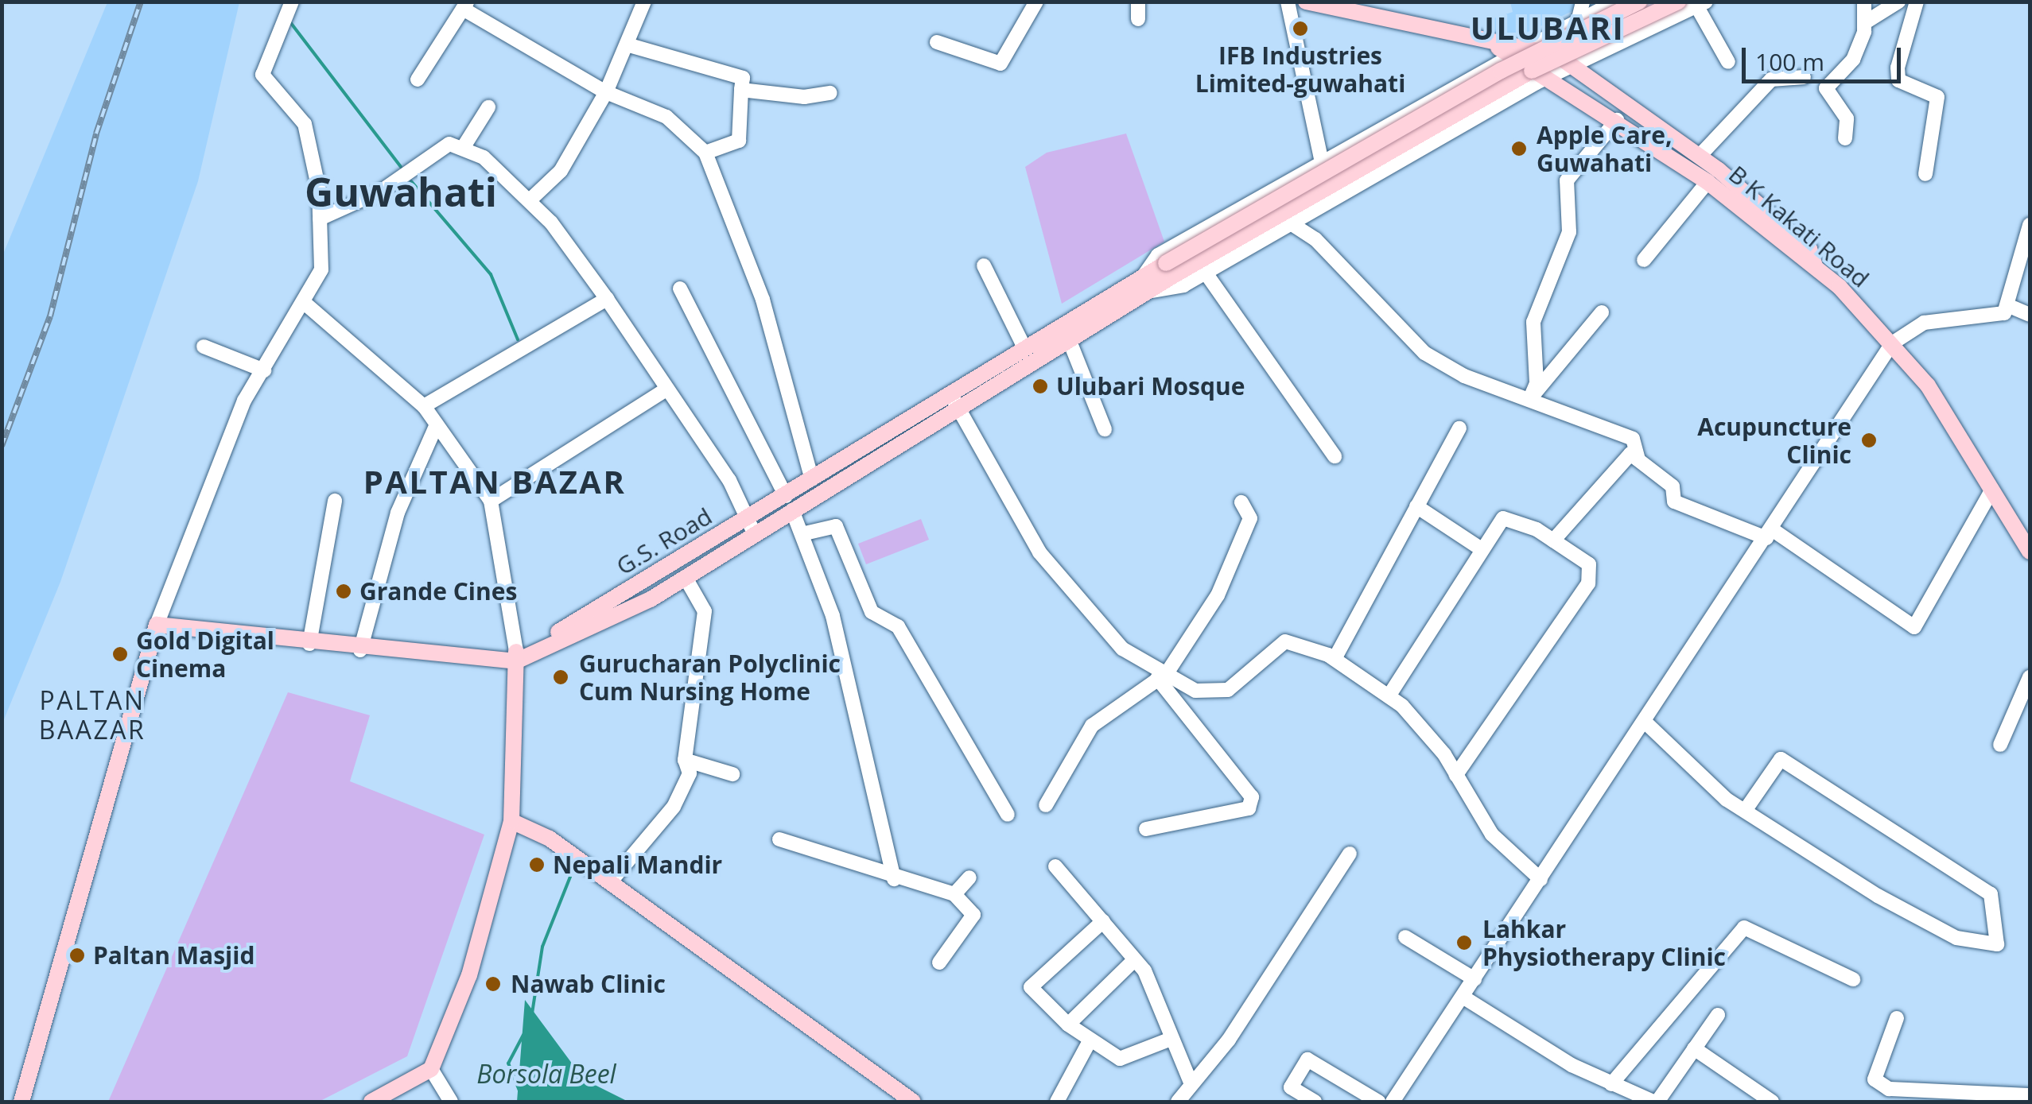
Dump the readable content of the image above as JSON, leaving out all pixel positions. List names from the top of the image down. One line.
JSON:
{"streets":{"main road":["B K Kakati Road","G.S. Road"]},"districts":["ULUBARI","Guwahati","PALTAN BAZAR","PALTAN BAAZAR"],"water":["Borsola Beel"],"places":["IFB Industries Limited-guwahati","Apple Care, Guwahati","Ulubari Mosque","Acupuncture Clinic","Grande Cines","Gold Digital Cinema","Gurucharan Polyclinic Cum Nursing Home","Nepali Mandir","Lahkar Physiotherapy Clinic","Paltan Masjid","Nawab Clinic"],"scale_bar":"100 m"}
